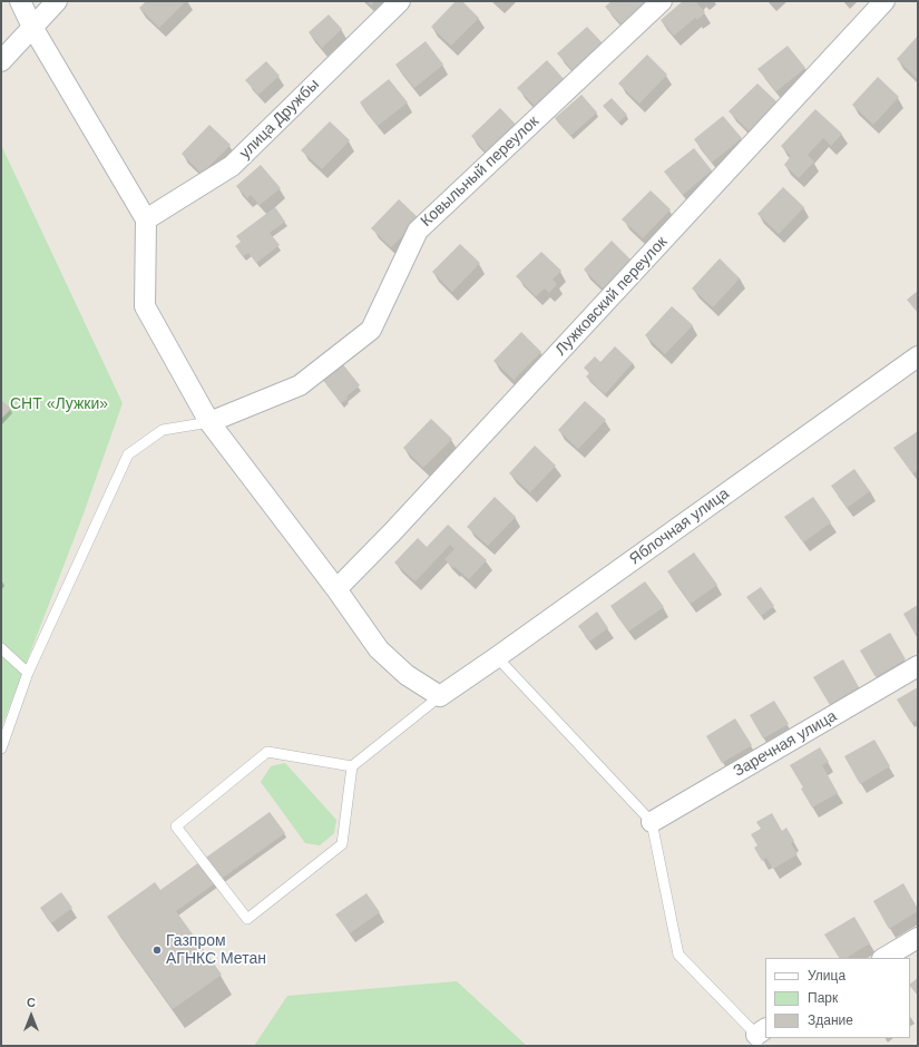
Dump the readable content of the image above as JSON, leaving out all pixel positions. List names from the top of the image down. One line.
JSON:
{"streets":{"street":["улица Дружбы","Ковыльный переулок","Лужковский переулок","Яблочная улица","Заречная улица"]},"parks":["СНТ «Лужки»"],"places":["Газпром АГНКС Метан"],"legend":["Улица","Парк","Здание"],"north":"top"}
